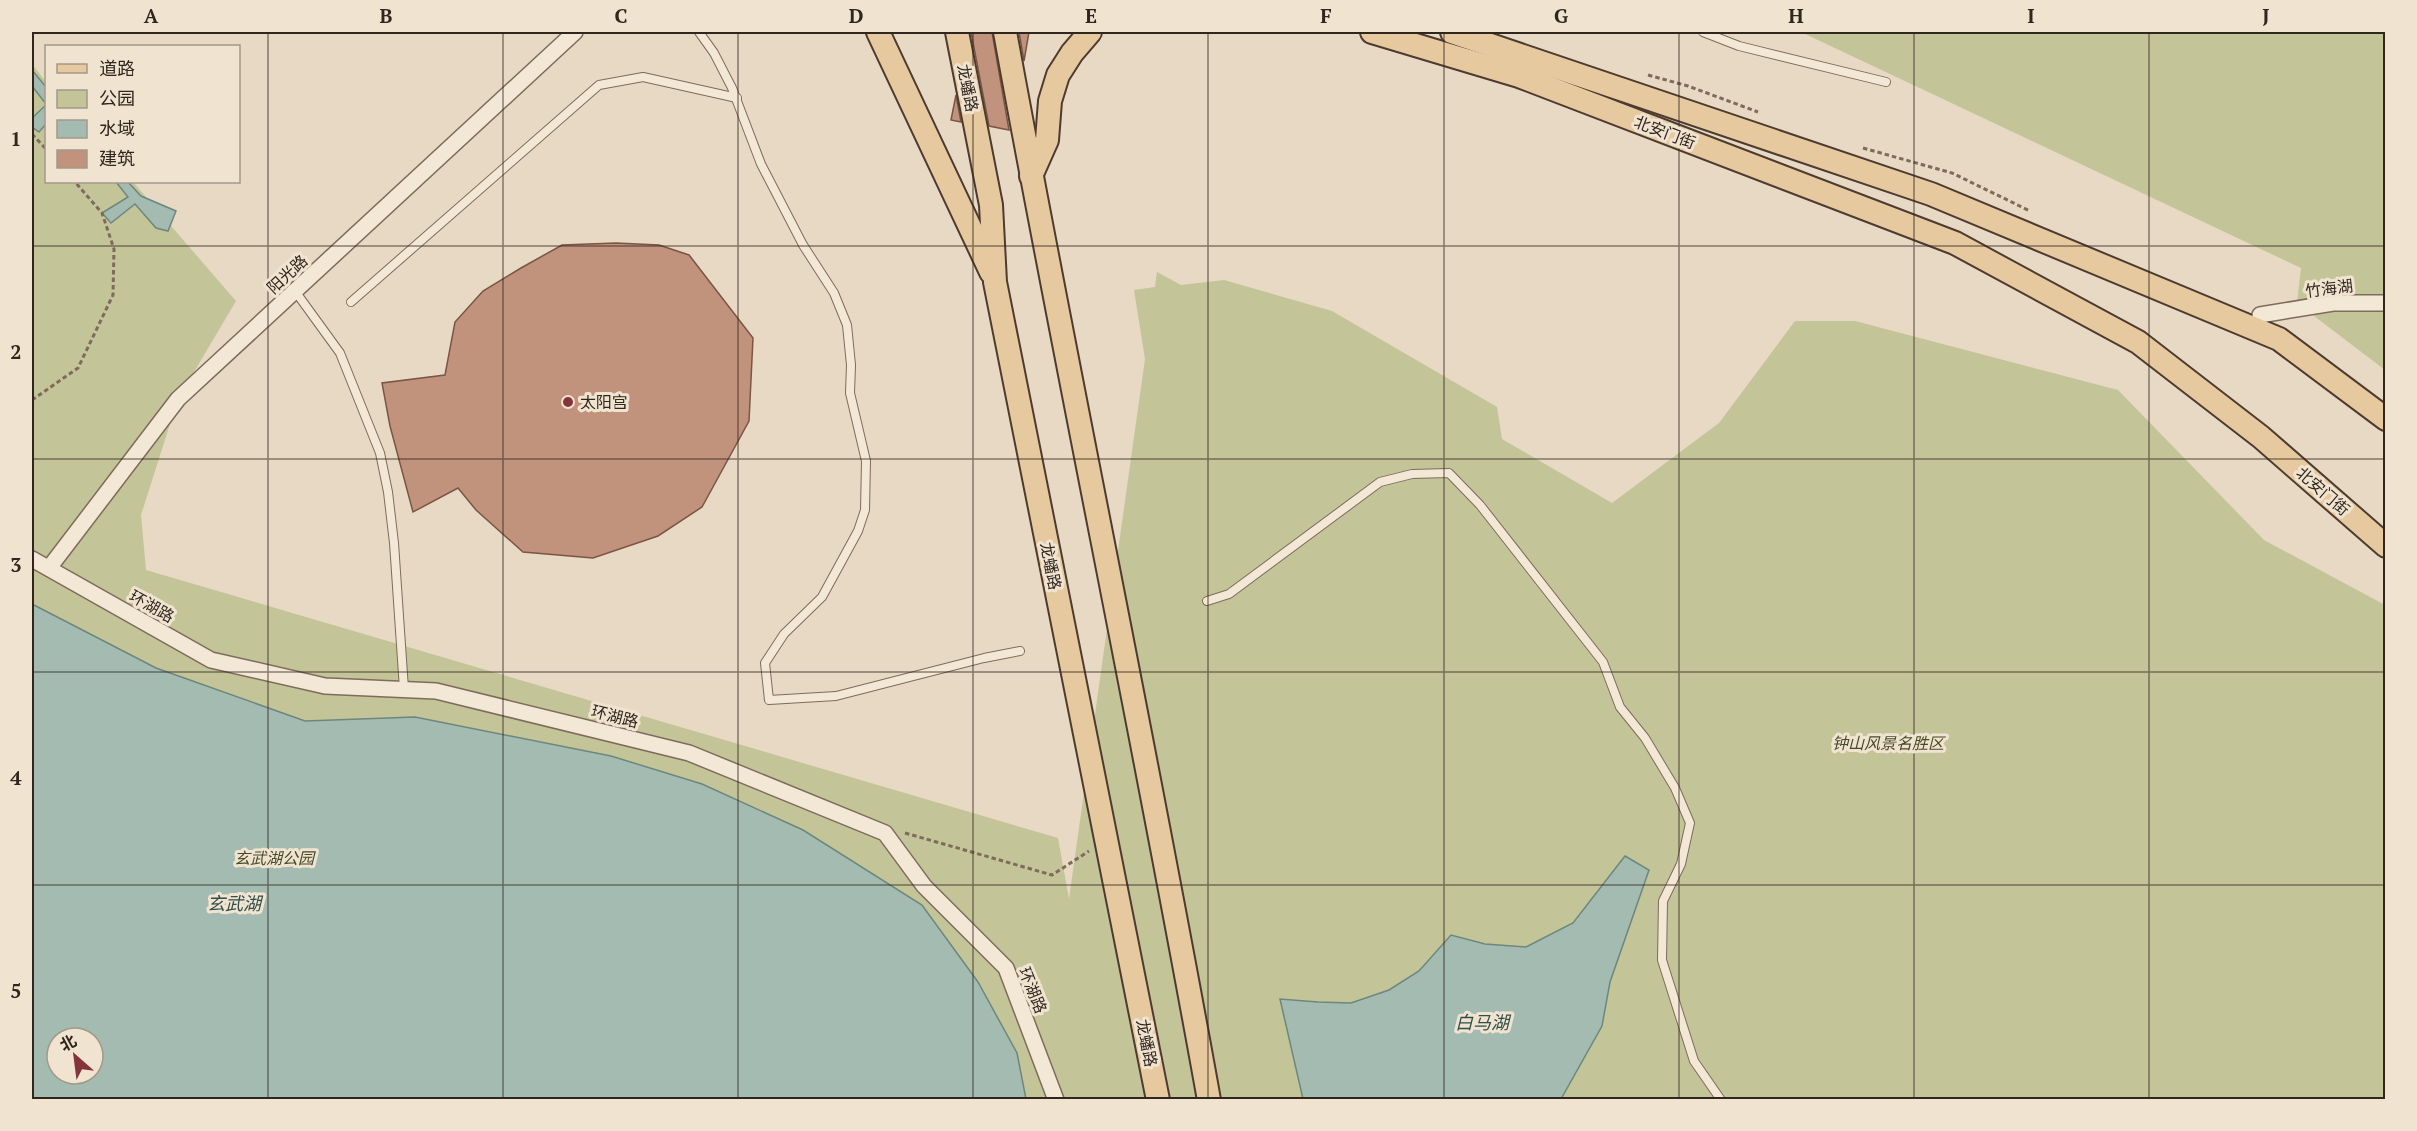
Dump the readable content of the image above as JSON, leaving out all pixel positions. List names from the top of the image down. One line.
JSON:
{"streets":{"main road":["龙蟠路","北安门街"],"street":["阳光路","竹海湖","环湖路"]},"crossings":[["阳光路","环湖路"]],"water":["玄武湖","白马湖"],"parks":["钟山风景名胜区","玄武湖公园"],"places":["太阳宫"],"legend":["道路","公园","水域","建筑"],"north":"top left","grid":{"columns":["A","B","C","D","E","F","G","H","I","J"],"rows":["1","2","3","4","5"]}}
